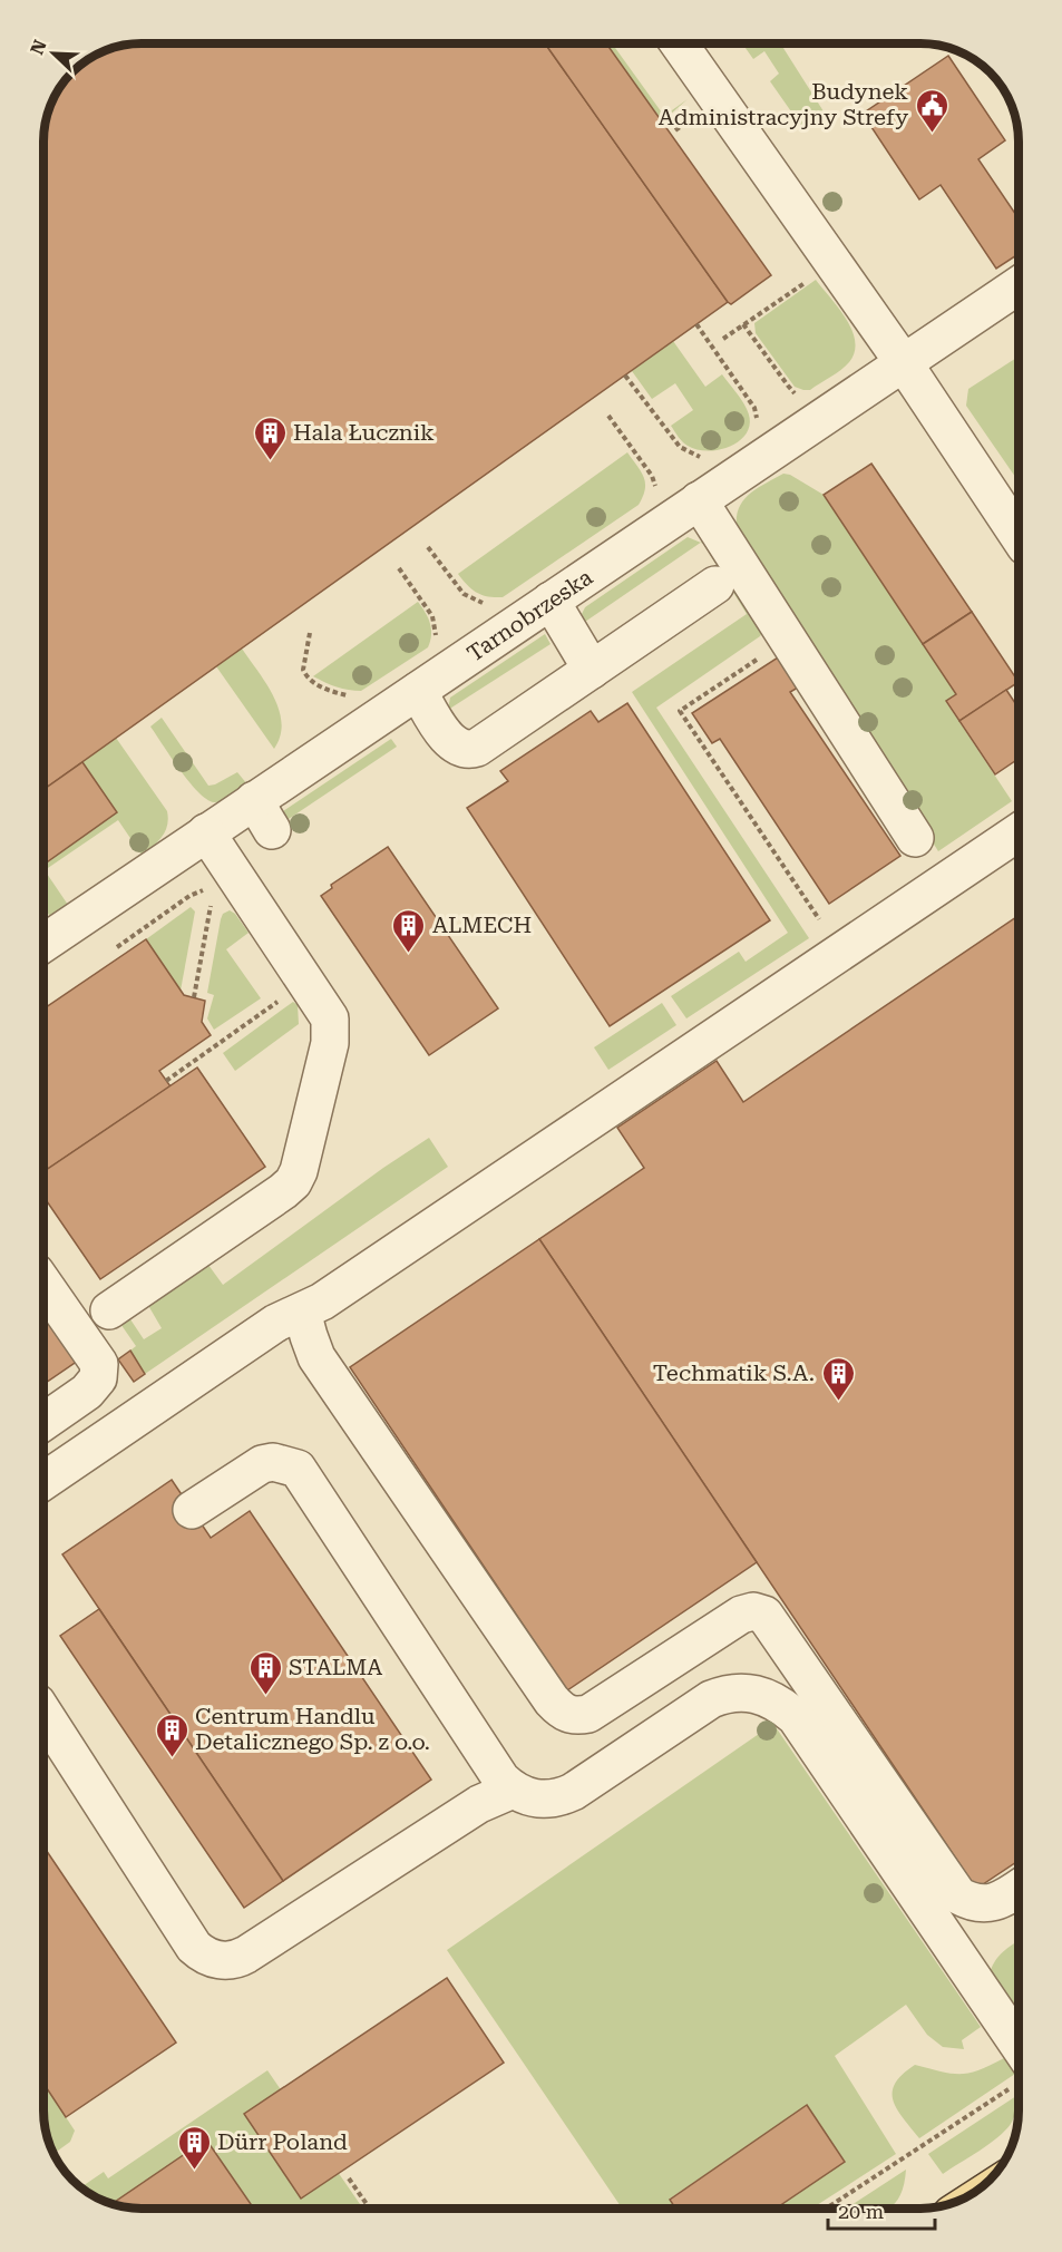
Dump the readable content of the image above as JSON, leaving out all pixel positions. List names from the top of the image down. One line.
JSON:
{"streets":{"lane":["Tarnobrzeska"]},"places":{"public building":["Budynek Administracyjny Strefy"],"building":["Hala Łucznik","ALMECH","Techmatik S.A.","STALMA","Centrum Handlu Detalicznego Sp. z o.o.","Dürr Poland"]},"scale_bar":"20 m","north":"top left"}
